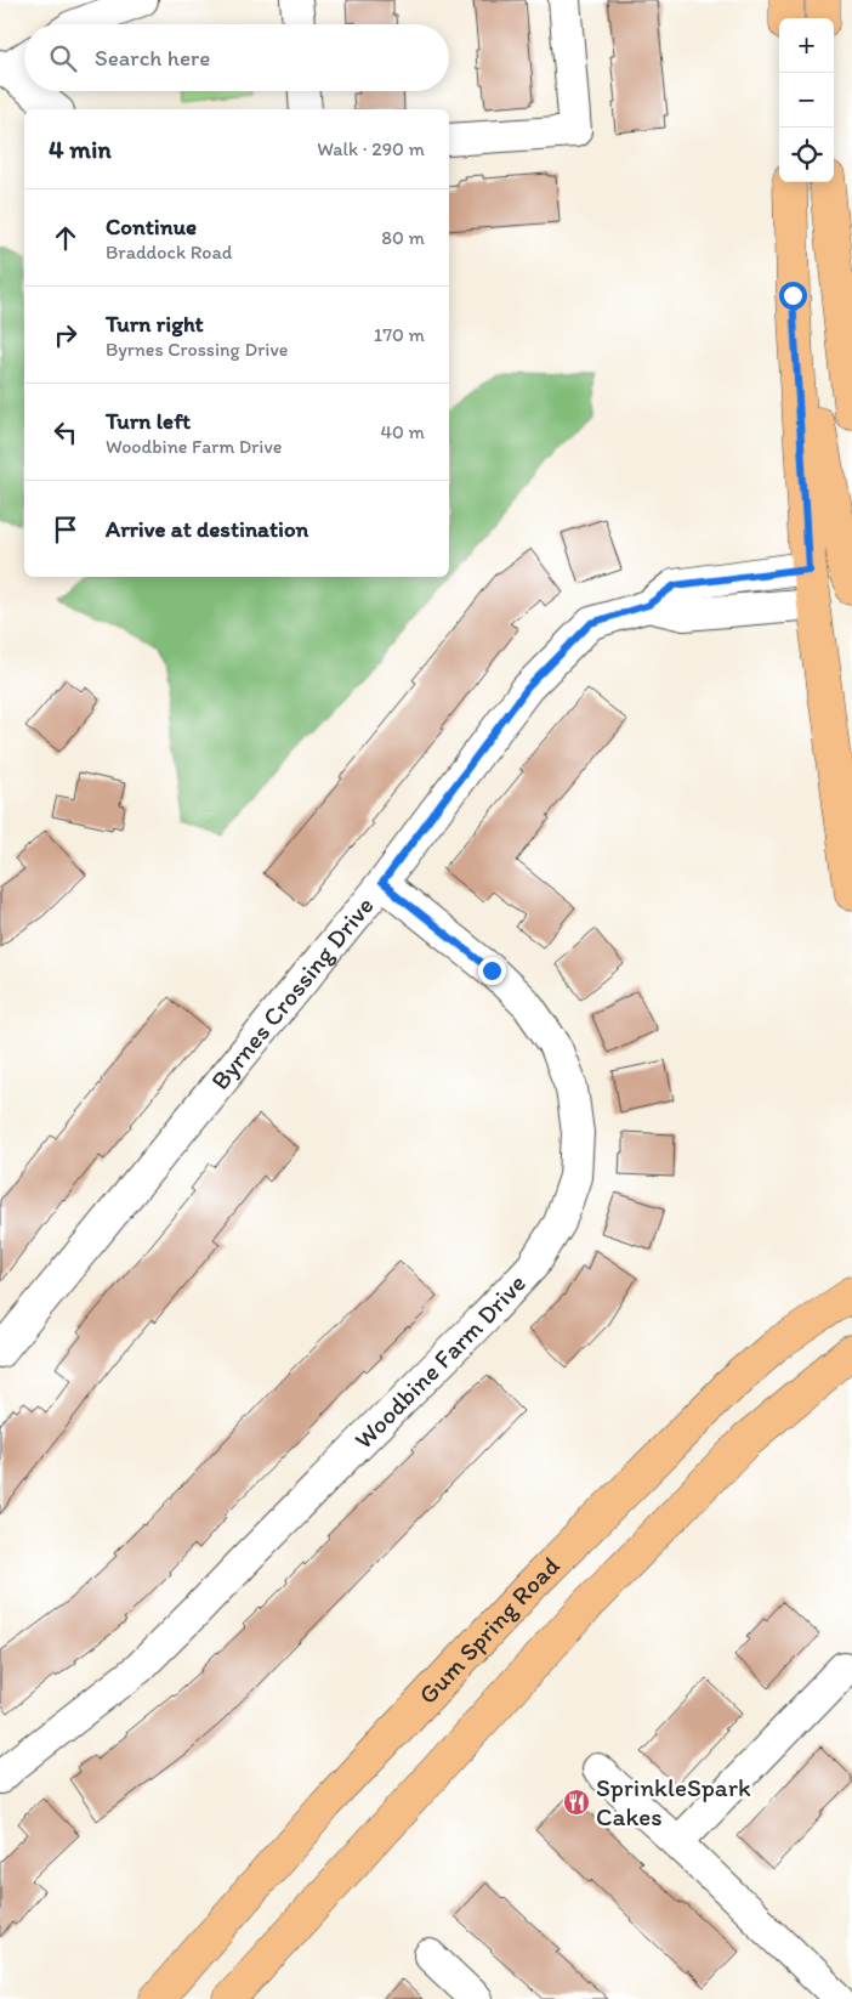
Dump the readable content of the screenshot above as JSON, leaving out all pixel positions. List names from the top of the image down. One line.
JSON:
{"streets":{"main road":["Gum Spring Road"],"street":["Byrnes Crossing Drive","Woodbine Farm Drive"]},"crossings":[["Byrnes Crossing Drive","Woodbine Farm Drive"]],"places":{"restaurant":["SprinkleSpark Cakes"]},"page":{"map_buttons":["+","−"],"search":"Search here","heading":["4 min","Walk · 290 m"],"list":[["Continue","Braddock Road","80 m"],["Turn right","Byrnes Crossing Drive","170 m"],["Turn left","Woodbine Farm Drive","40 m"],"Arrive at destination"]}}
